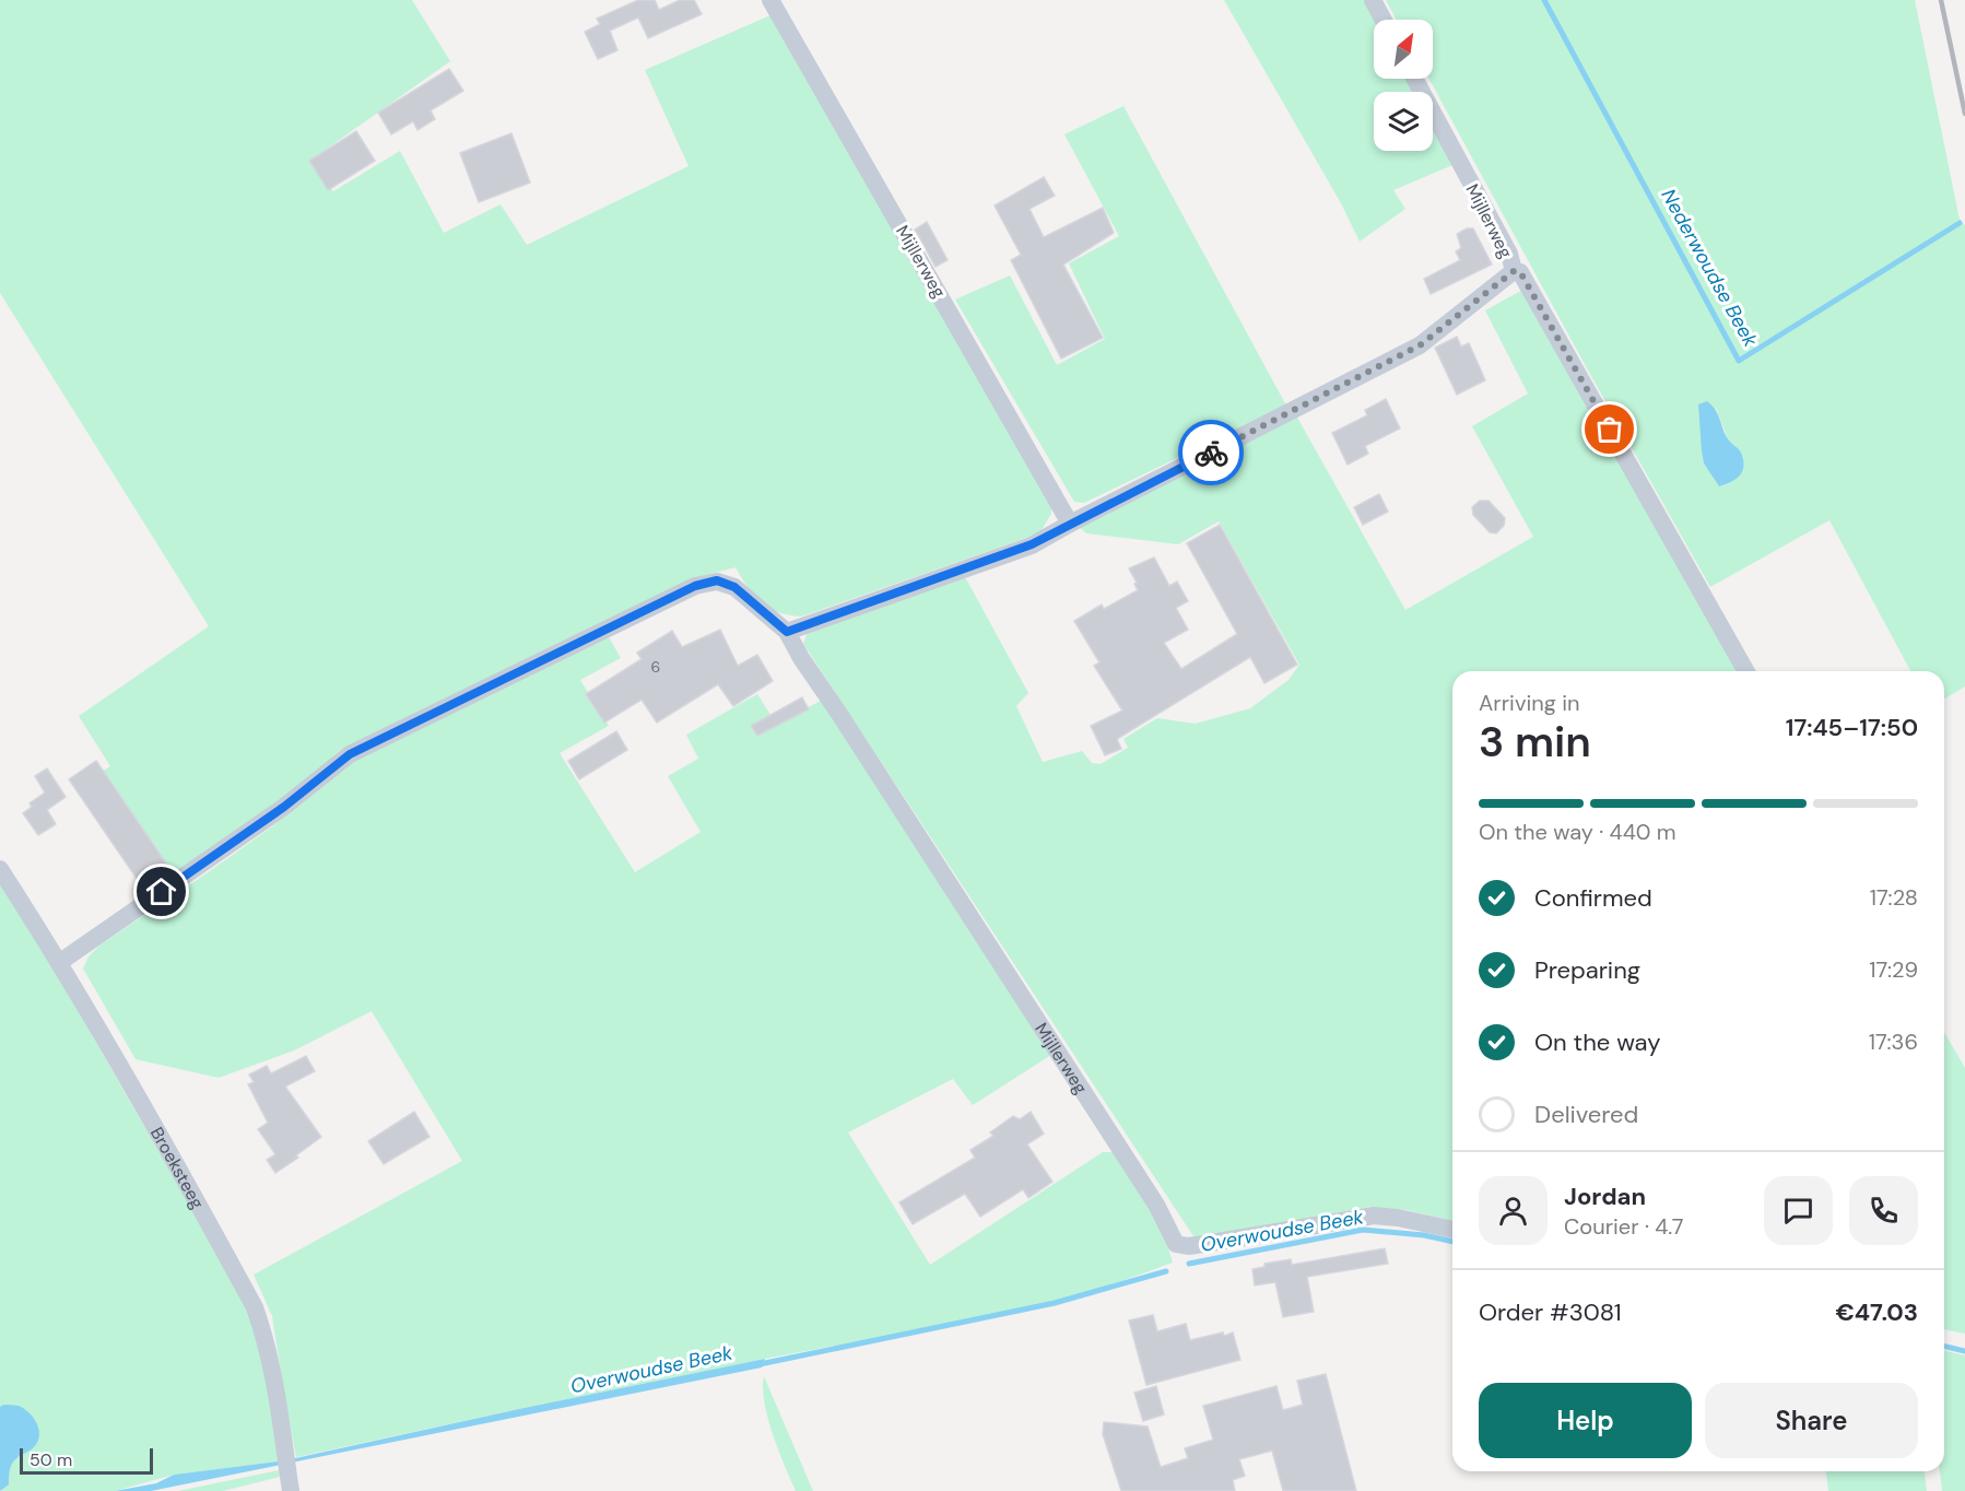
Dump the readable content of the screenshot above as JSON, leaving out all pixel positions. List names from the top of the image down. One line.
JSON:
{"streets":{"street":["Mijllerweg","Broeksteeg"]},"crossings":[["Mijllerweg","Broeksteeg"]],"water":["Nederwoudse Beek","Overwoudse Beek"],"house_numbers":["6"],"scale_bar":"50 m","north":"top right","page":{"heading":["3 min","Arriving in","17:45–17:50"],"panel":["Jordan","Courier · 4.7","Order #3081","€47.03"],"bar":"On the way · 440 m","list":[["Confirmed","17:28"],["Preparing","17:29"],["On the way","17:36"],"Delivered"],"buttons":["Help","Share"],"scale":"50 m"}}
